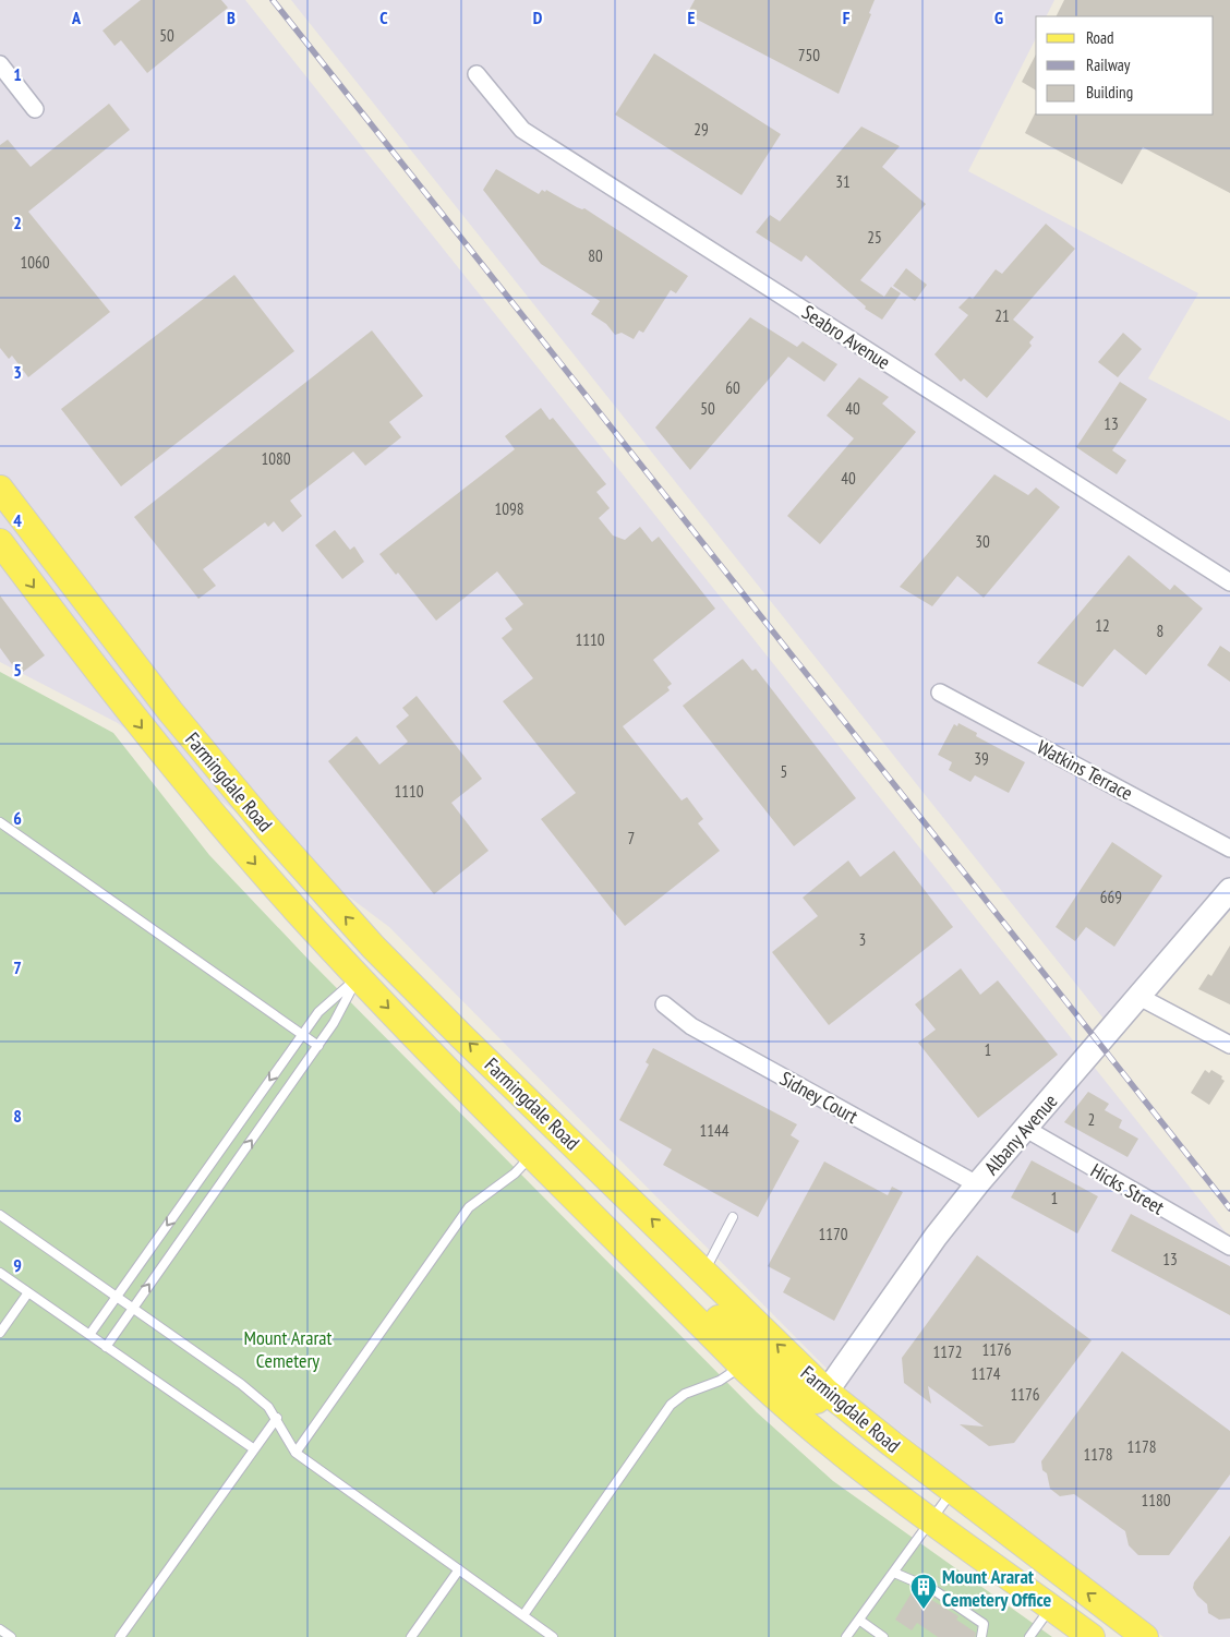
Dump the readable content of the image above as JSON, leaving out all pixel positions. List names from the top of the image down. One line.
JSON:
{"streets":{"main road":["Farmingdale Road"],"street":["Seabro Avenue","Watkins Terrace","Sidney Court","Albany Avenue","Hicks Street"]},"crossings":[["Farmingdale Road","Albany Avenue"],["Sidney Court","Albany Avenue"],["Albany Avenue","Hicks Street"]],"parks":["Mount Ararat Cemetery"],"places":{"building":["Mount Ararat Cemetery Office"]},"house_numbers":["50","750","29","31","25","80","1060","21","60","50","40","13","1080","40","1098","30","12","8","1110","39","5","1110","7","669","3","1","2","1144","1","1170","13","1176","1172","1174","1176","1178","1178","1180"],"legend":["Road","Railway","Building"],"grid":{"columns":["A","B","C","D","E","F","G"],"rows":["1","2","3","4","5","6","7","8","9"]}}
